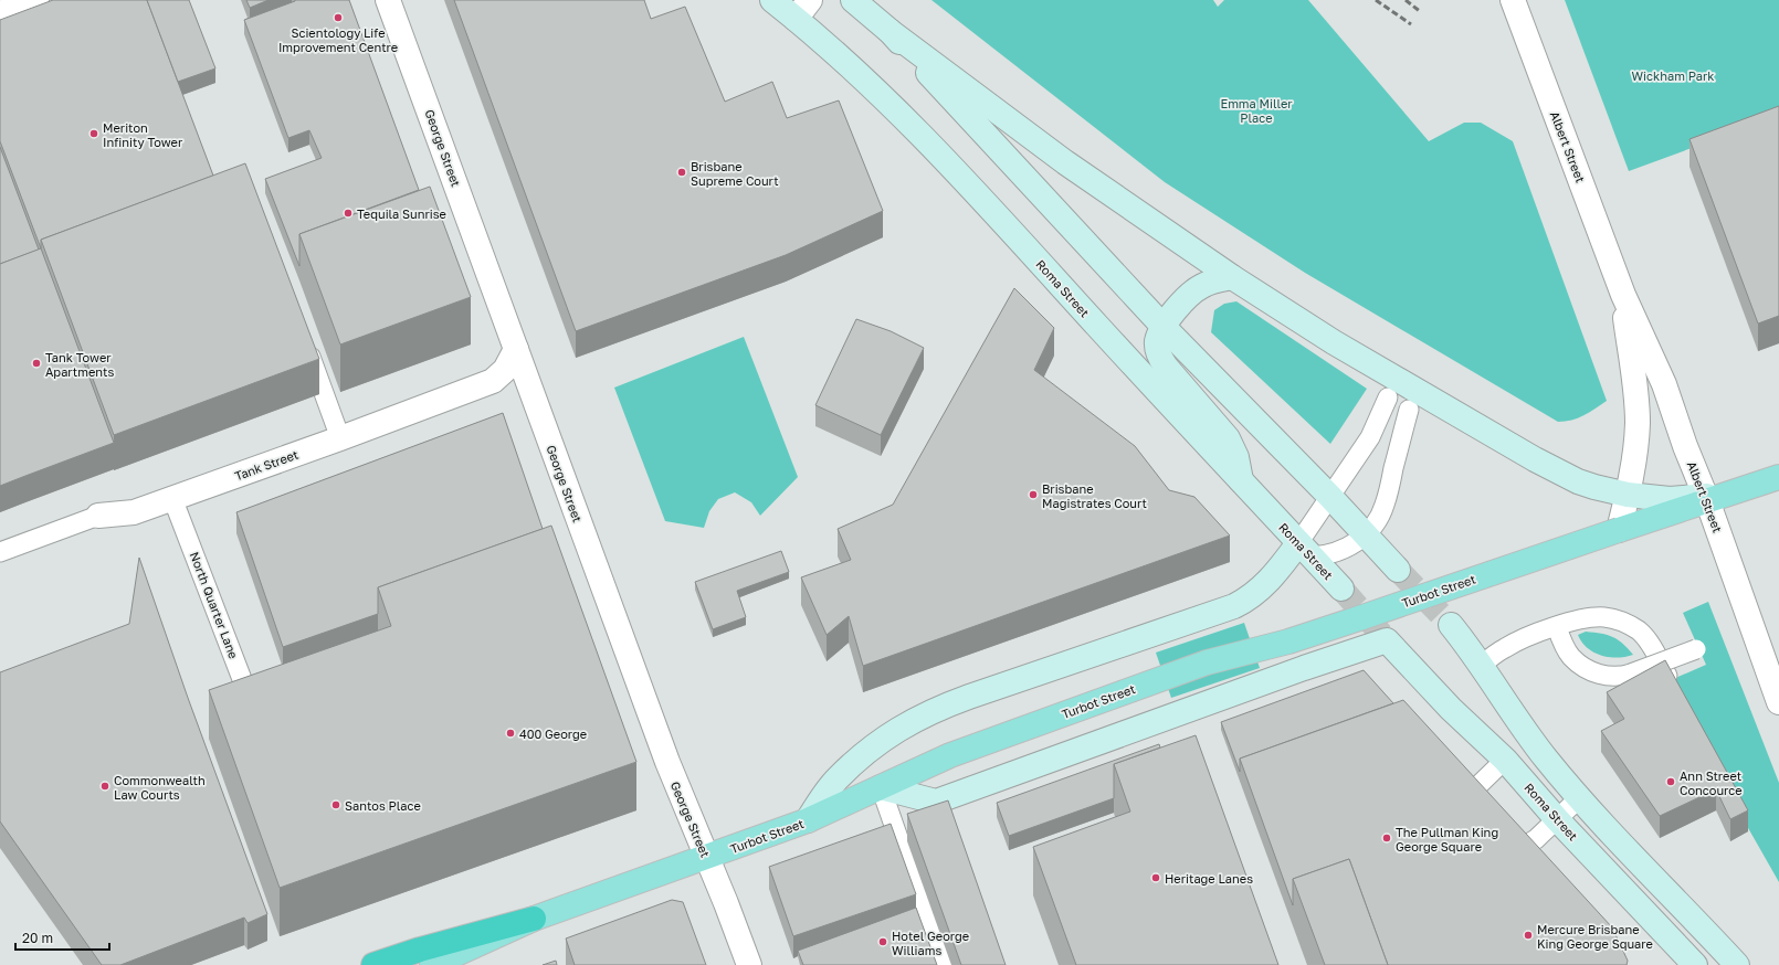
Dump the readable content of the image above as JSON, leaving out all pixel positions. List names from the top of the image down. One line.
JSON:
{"streets":{"main road":["Roma Street","Turbot Street"],"street":["Albert Street","George Street","Tank Street"],"lane":["North Quarter Lane"]},"crossings":[["Albert Street","Turbot Street"],["George Street","Tank Street"],["George Street","Turbot Street"],["Roma Street","Turbot Street"],["Tank Street","North Quarter Lane"]],"parks":["Wickham Park","Emma Miller Place"],"places":["Scientology Life Improvement Centre","Meriton Infinity Tower","Brisbane Supreme Court","Tequila Sunrise","Tank Tower Apartments","Brisbane Magistrates Court","400 George","Ann Street Concource","Commonwealth Law Courts","Santos Place","The Pullman King George Square","Heritage Lanes","Mercure Brisbane King George Square","Hotel George Williams"],"scale_bar":"20 m"}
